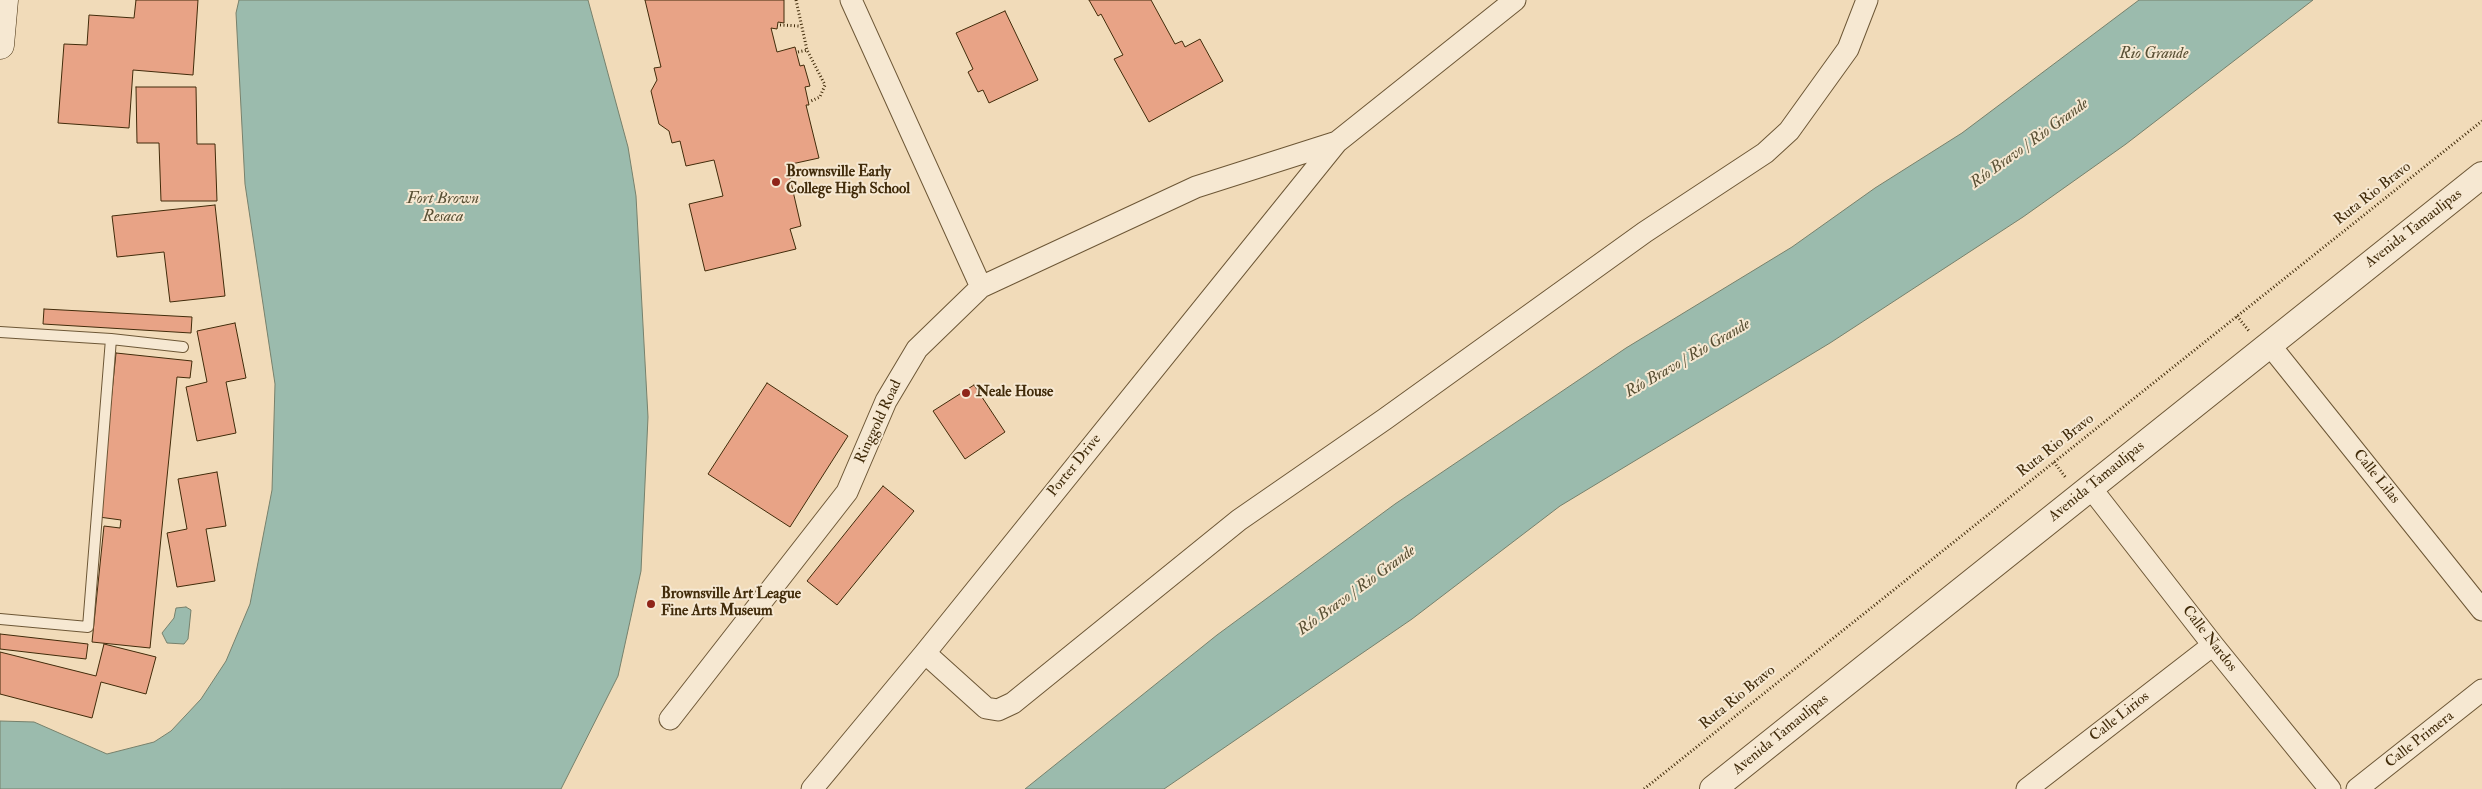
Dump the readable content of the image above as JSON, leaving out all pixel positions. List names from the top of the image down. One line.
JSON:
{"streets":{"street":["Avenida Tamaulipas","Ringgold Road","Porter Drive","Calle Lilas","Calle Nardos","Calle Lirios","Calle Primera"],"path":["Ruta Rio Bravo"]},"crossings":[["Avenida Tamaulipas","Calle Lilas"],["Avenida Tamaulipas","Calle Nardos"],["Calle Nardos","Calle Lirios"]],"water":["Rio Grande","Río Bravo / Rio Grande","Fort Brown Resaca"],"places":["Brownsville Early College High School","Neale House","Brownsville Art League Fine Arts Museum"]}
